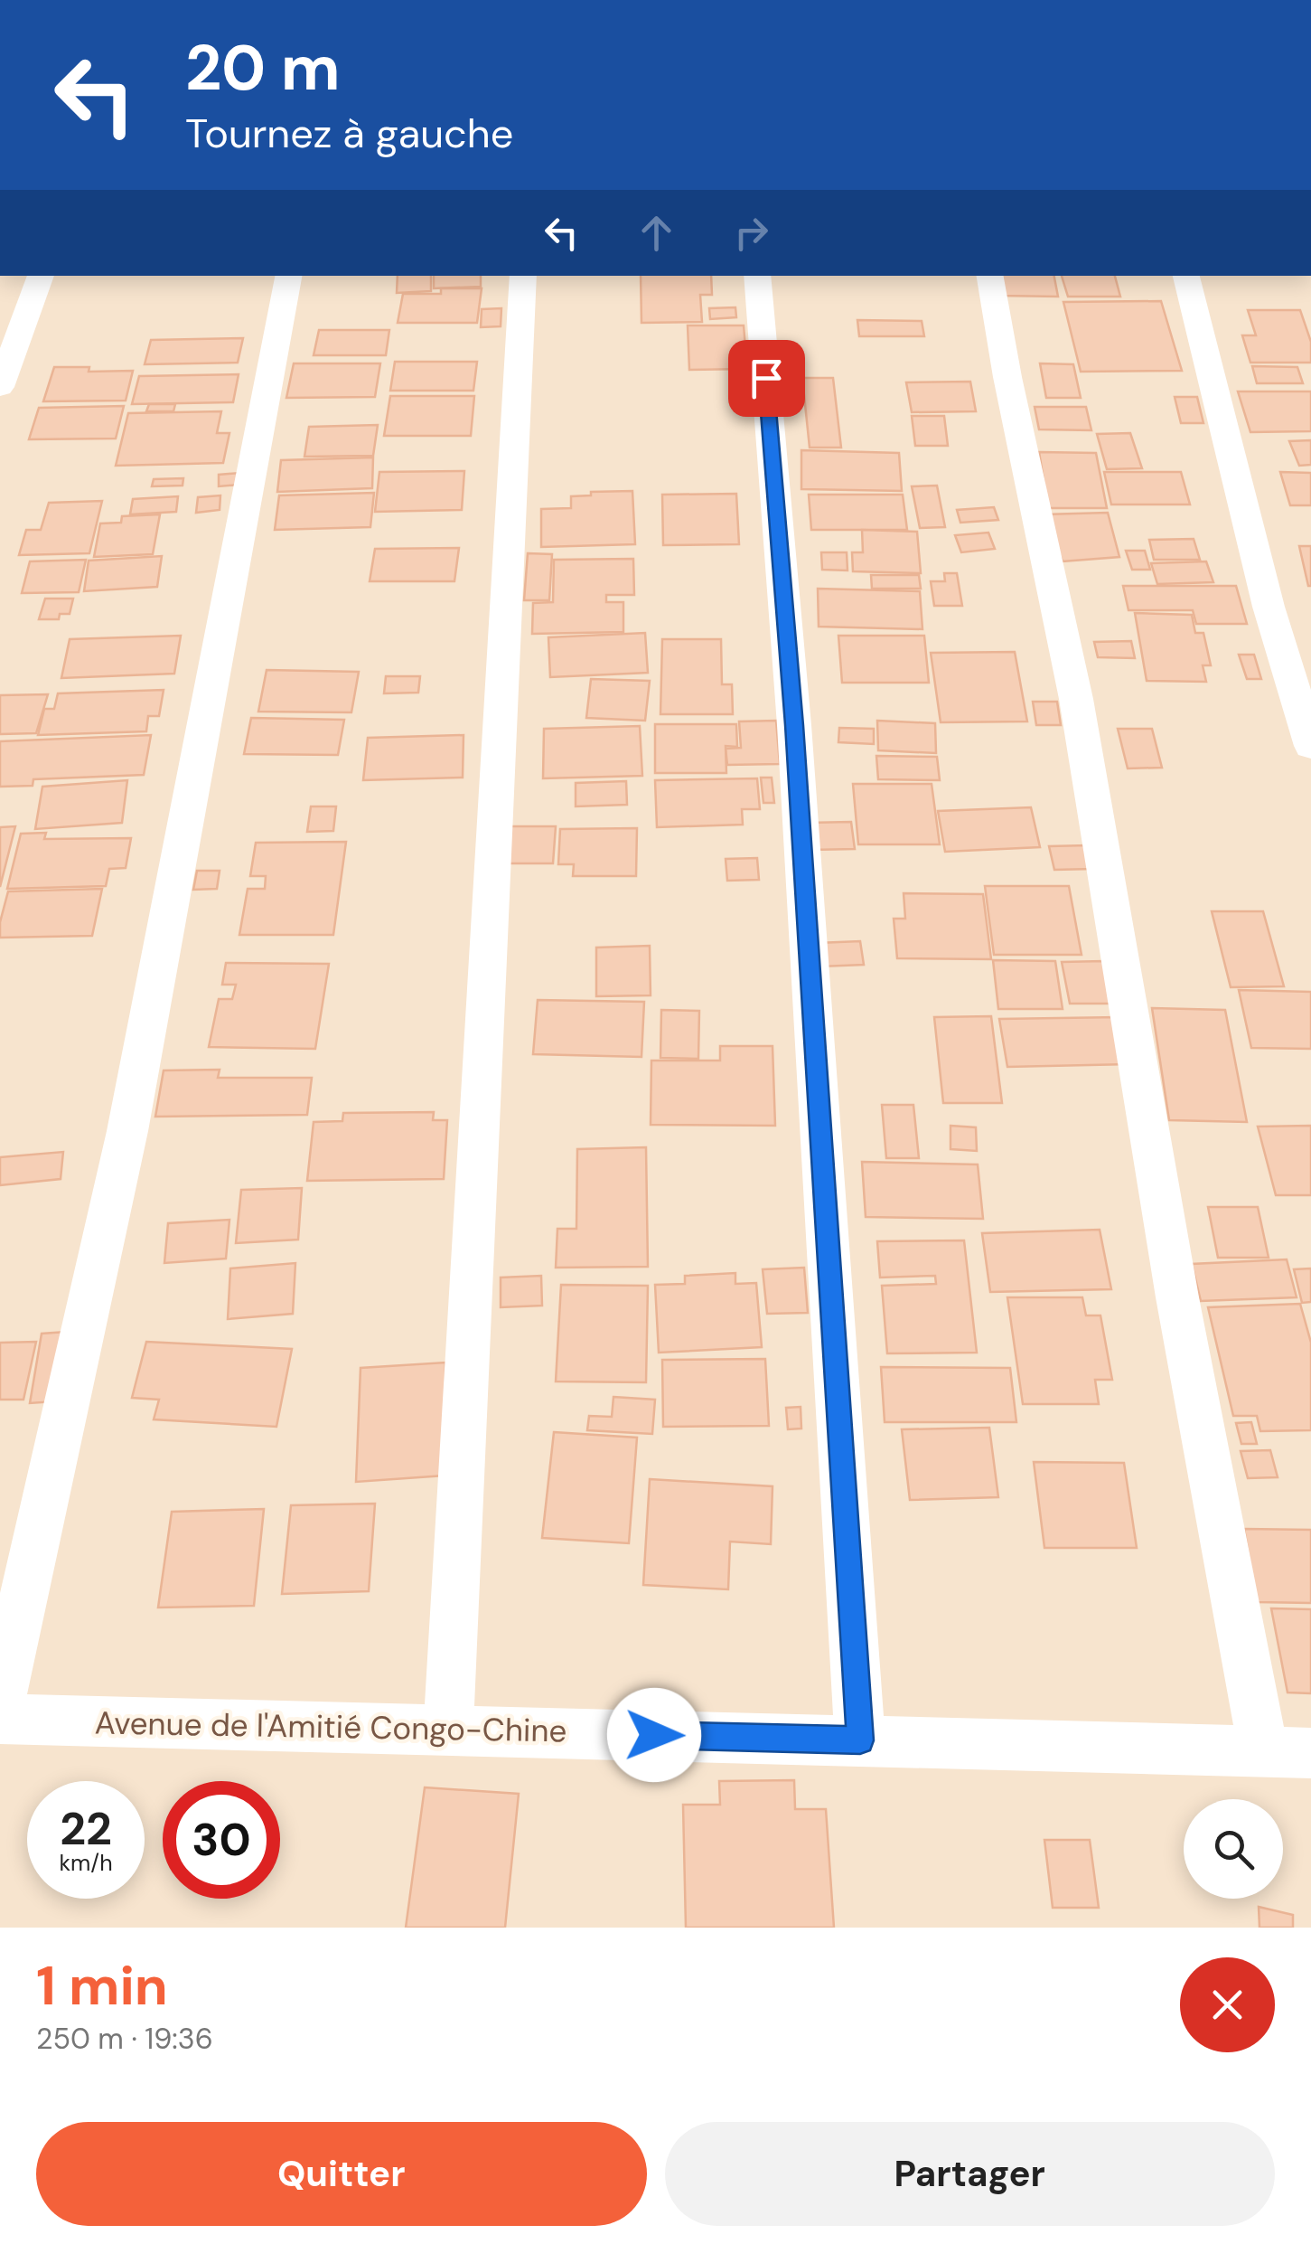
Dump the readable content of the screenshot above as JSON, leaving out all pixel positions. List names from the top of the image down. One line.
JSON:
{"streets":{"street":["Avenue de l'Amitié Congo-Chine"]},"page":{"turn":["20 m","Tournez à gauche"],"speed":"22 km/h","limit":"30","heading":["1 min","250 m · 19:36"],"buttons":["Quitter","Partager"]}}
